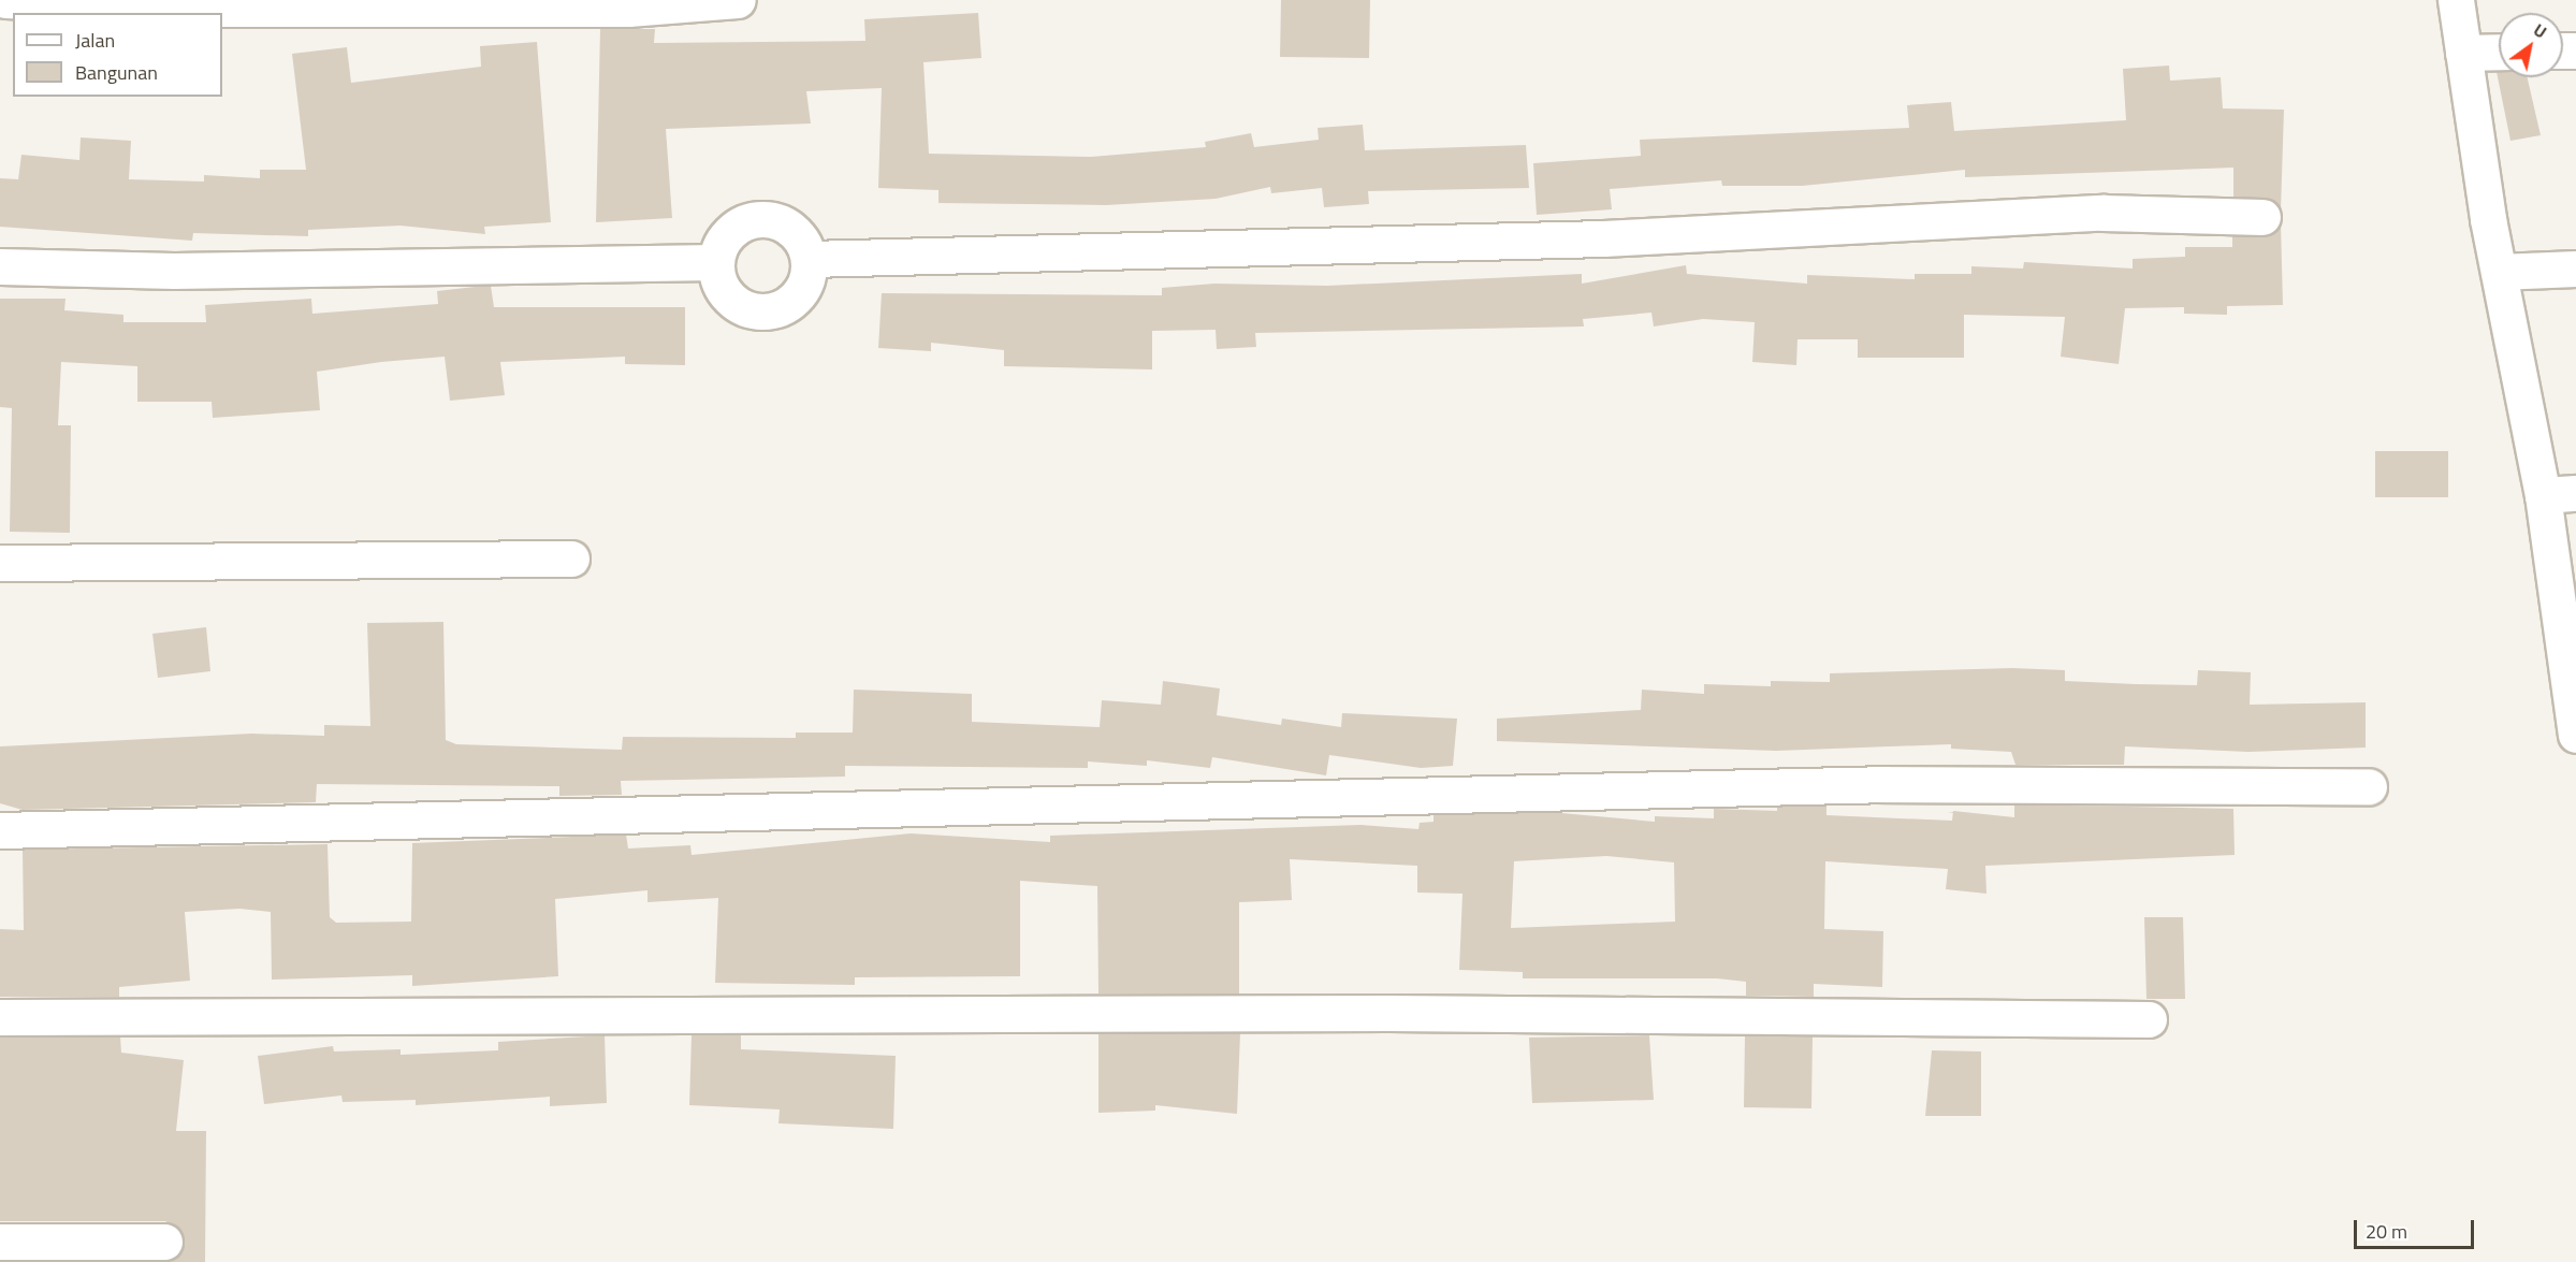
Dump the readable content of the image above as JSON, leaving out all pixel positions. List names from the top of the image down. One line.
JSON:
{"legend":["Jalan","Bangunan"],"scale_bar":"20 m","north":"top right"}
